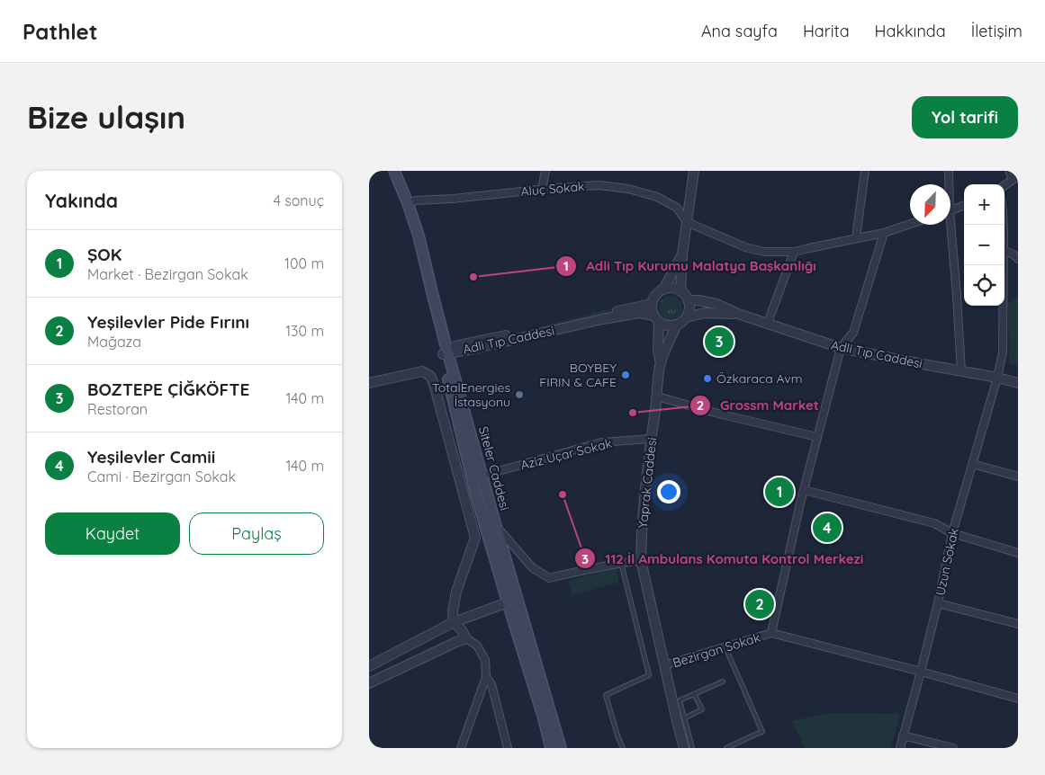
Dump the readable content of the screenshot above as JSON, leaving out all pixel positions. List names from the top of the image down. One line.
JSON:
{"streets":{"main road":["Siteler Caddesi"],"street":["Aluç Sokak","Adli Tıp Caddesi","Aziz Uçar Sokak","Yaprak Caddesi","Uzun Sokak","Bezirgan Sokak"]},"crossings":[["Aluç Sokak","Siteler Caddesi"],["Adli Tıp Caddesi","Siteler Caddesi"],["Adli Tıp Caddesi","Yaprak Caddesi"],["Adli Tıp Caddesi","Uzun Sokak"],["Adli Tıp Caddesi","Bezirgan Sokak"],["Aziz Uçar Sokak","Siteler Caddesi"],["Aziz Uçar Sokak","Yaprak Caddesi"],["Yaprak Caddesi","Bezirgan Sokak"]],"places":["Adli Tıp Kurumu Malatya Başkanlığı","BOYBEY FIRIN & CAFE","Özkaraca Avm","TotalEnergies İstasyonu","Grossm Market","112 İl Ambulans Komuta Kontrol Merkezi"],"north":"bottom left","page":{"header":"Pathlet","nav":["Ana sayfa","Harita","Hakkında","İletişim"],"buttons":["Yol tarifi",["Kaydet","Paylaş"]],"title":"Bize ulaşın","heading":["Yakında","4 sonuç"],"map_buttons":["+","−"],"list":[{"mark":"1","name":"ŞOK","note":"Market · Bezirgan Sokak","value":"100 m"},{"mark":"2","name":"Yeşilevler Pide Fırını","note":"Mağaza","value":"130 m"},{"mark":"3","name":"BOZTEPE ÇİĞKÖFTE","note":"Restoran","value":"140 m"},{"mark":"4","name":"Yeşilevler Camii","note":"Cami · Bezirgan Sokak","value":"140 m"}],"pins":["3","1","4","2"]}}
